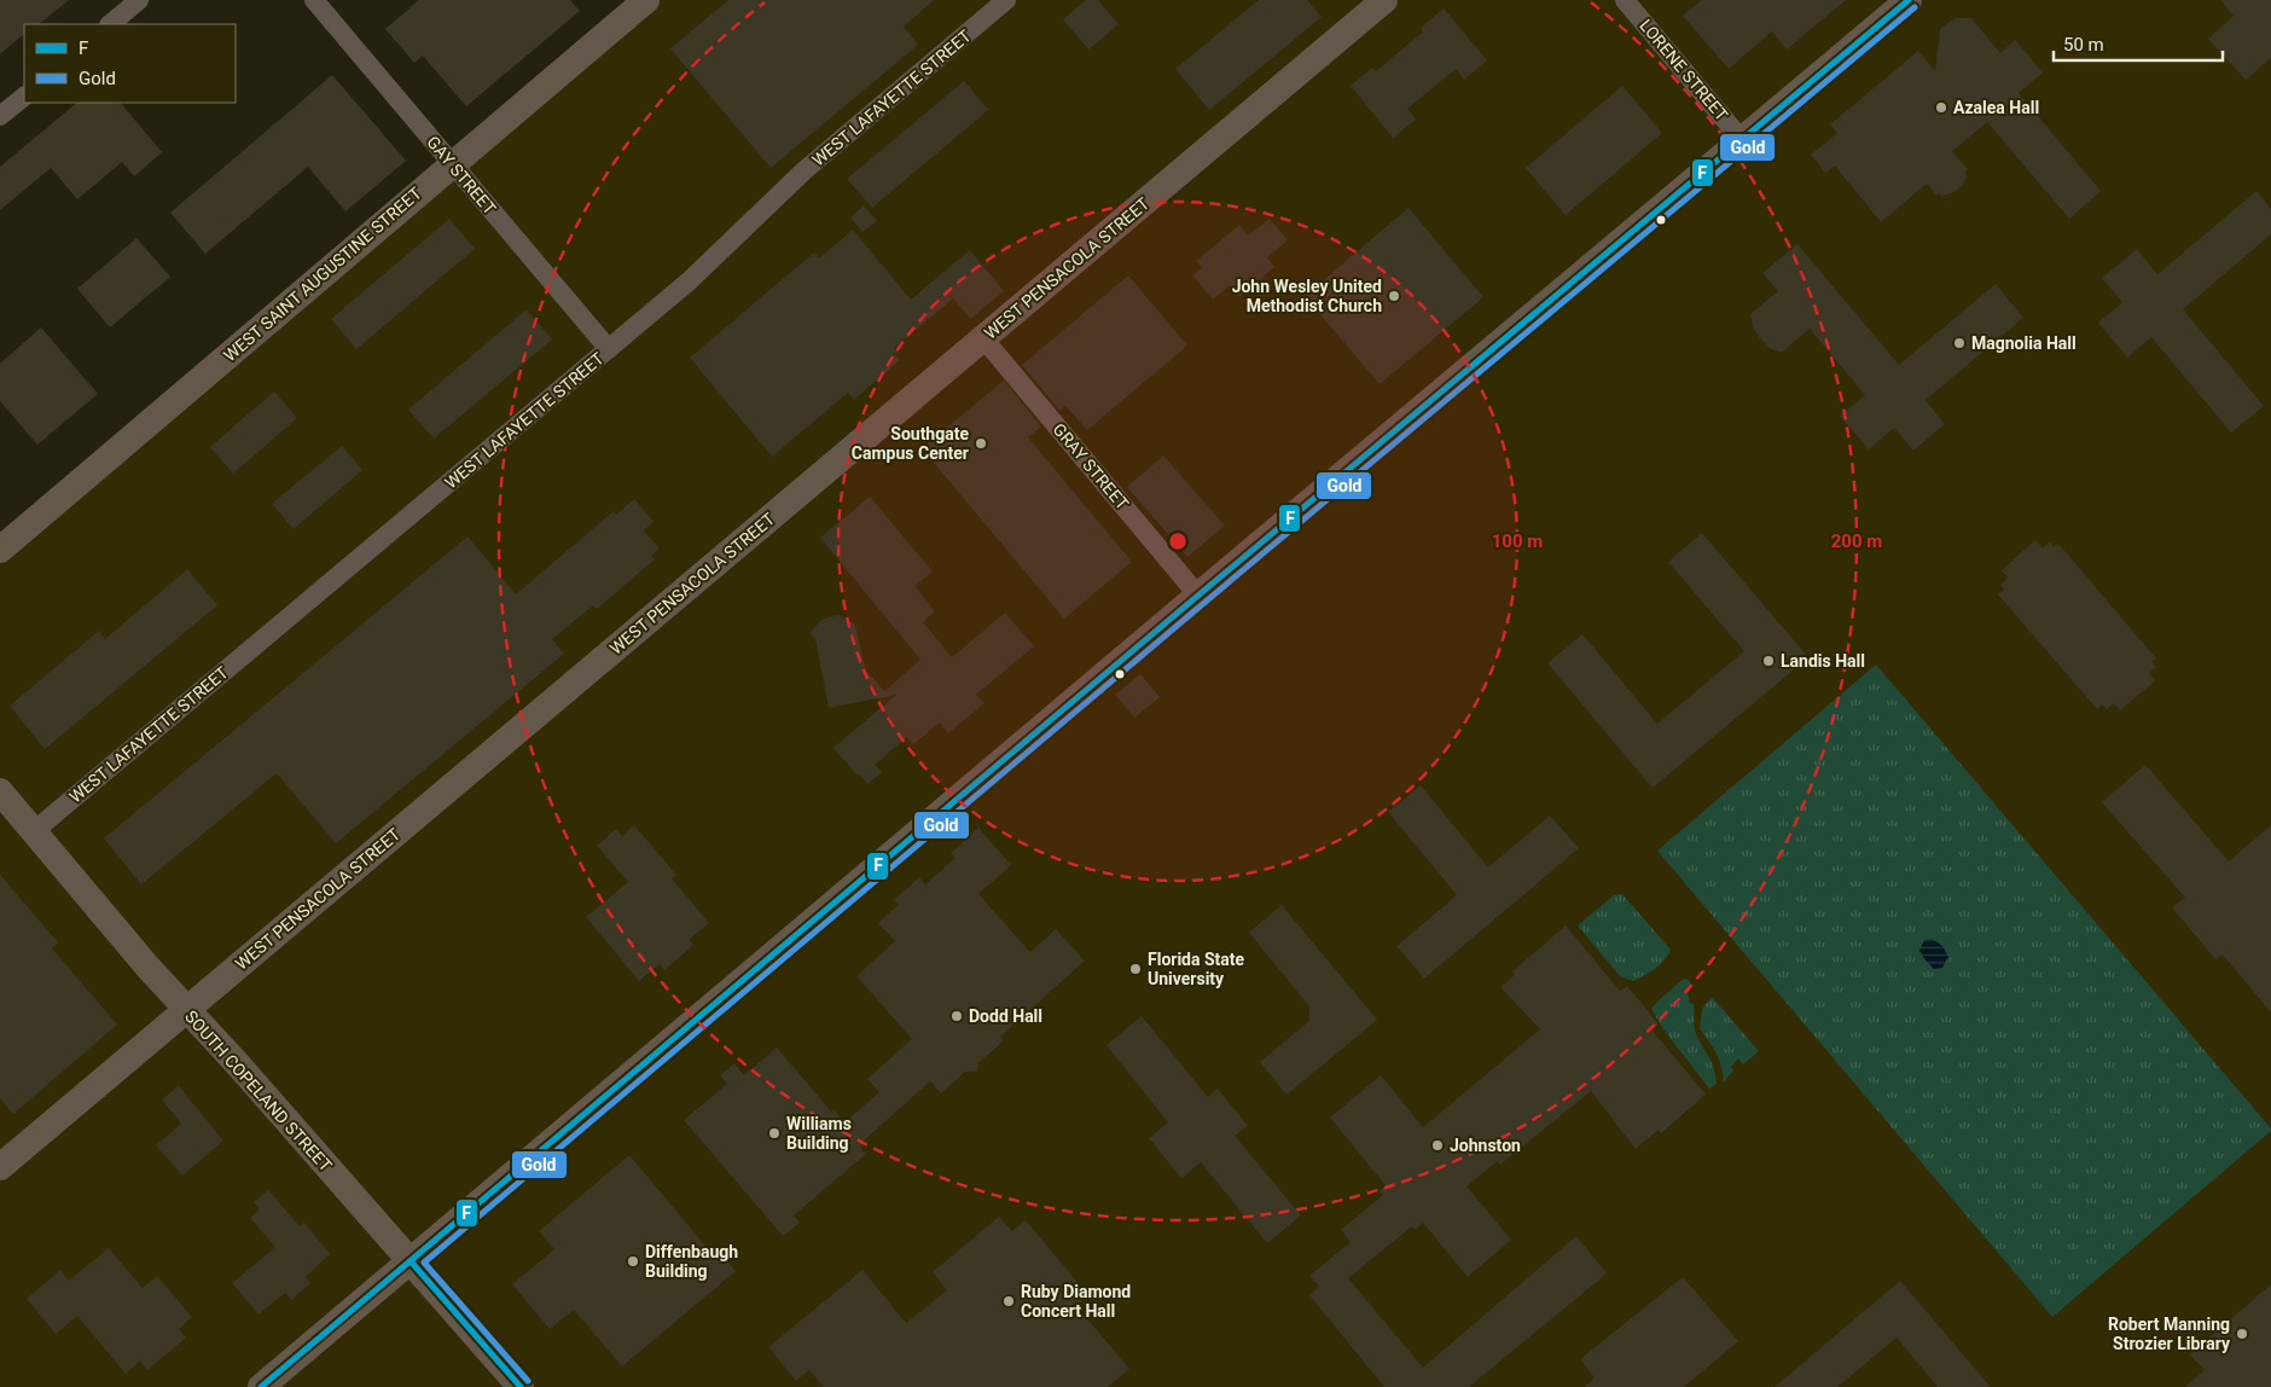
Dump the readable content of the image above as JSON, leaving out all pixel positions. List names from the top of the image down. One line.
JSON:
{"streets":{"street":["LORENE STREET","WEST LAFAYETTE STREET","GAY STREET","WEST PENSACOLA STREET","WEST SAINT AUGUSTINE STREET","GRAY STREET","SOUTH COPELAND STREET"]},"crossings":[["WEST LAFAYETTE STREET","GAY STREET"],["WEST LAFAYETTE STREET","SOUTH COPELAND STREET"],["GAY STREET","WEST SAINT AUGUSTINE STREET"],["WEST PENSACOLA STREET","GRAY STREET"],["WEST PENSACOLA STREET","SOUTH COPELAND STREET"]],"places":["Azalea Hall","John Wesley United Methodist Church","Magnolia Hall","Southgate Campus Center","Landis Hall","Florida State University","Dodd Hall","Williams Building","Johnston","Diffenbaugh Building","Ruby Diamond Concert Hall","Robert Manning Strozier Library"],"lines":["transit line F","transit line Gold"],"legend":["F","Gold"],"scale_bar":"50 m","rings":["100 m","200 m"]}
